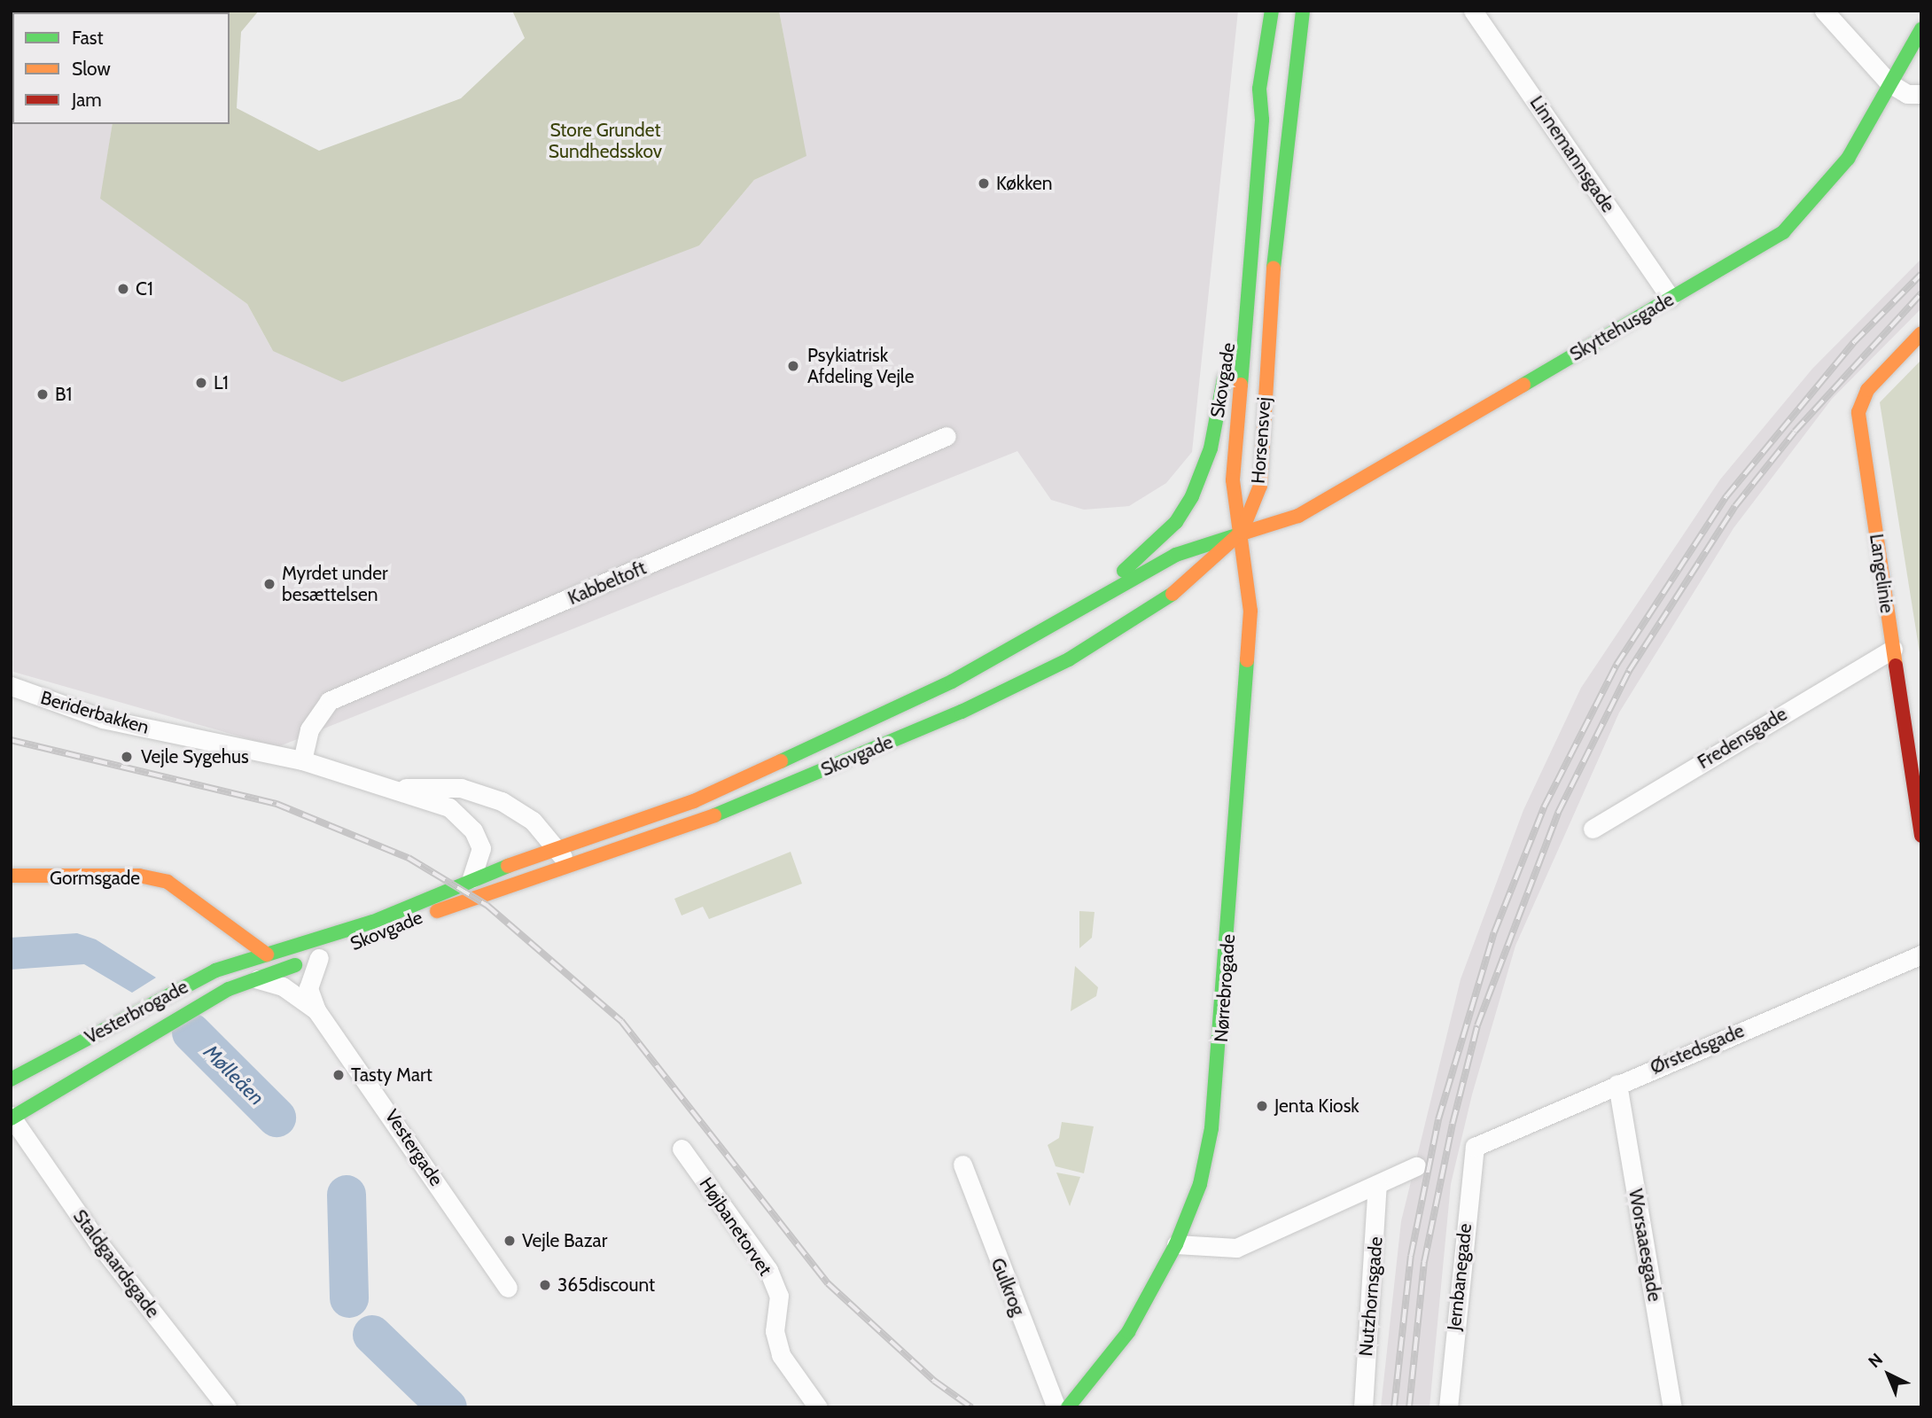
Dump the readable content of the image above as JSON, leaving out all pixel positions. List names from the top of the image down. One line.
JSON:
{"streets":{"main road":["Skyttehusgade","Skovgade","Horsensvej","Langelinie","Gormsgade","Nørrebrogade","Vesterbrogade"],"street":["Linnemannsgade","Kabbeltoft","Beriderbakken","Fredensgade","Ørstedsgade","Vestergade","Højbanetorvet","Worsaaesgade","Staldgaardsgade","Jernbanegade","Gulkrog","Nutzhornsgade"]},"crossings":[["Linnemannsgade","Skyttehusgade"],["Skyttehusgade","Skovgade"],["Skyttehusgade","Horsensvej"],["Skyttehusgade","Nørrebrogade"],["Skovgade","Horsensvej"],["Skovgade","Beriderbakken"],["Skovgade","Gormsgade"],["Skovgade","Nørrebrogade"],["Skovgade","Vesterbrogade"],["Skovgade","Vestergade"],["Horsensvej","Nørrebrogade"],["Langelinie","Fredensgade"],["Kabbeltoft","Beriderbakken"],["Gormsgade","Vesterbrogade"],["Vesterbrogade","Vestergade"],["Vesterbrogade","Staldgaardsgade"],["Ørstedsgade","Worsaaesgade"],["Ørstedsgade","Jernbanegade"]],"water":["Mølleåen"],"parks":["Store Grundet Sundhedsskov"],"places":["Køkken","C1","Psykiatrisk Afdeling Vejle","L1","B1","Myrdet under besættelsen","Vejle Sygehus","Tasty Mart","Jenta Kiosk","Vejle Bazar","365discount"],"legend":["Fast","Slow","Jam"],"north":"top left"}
